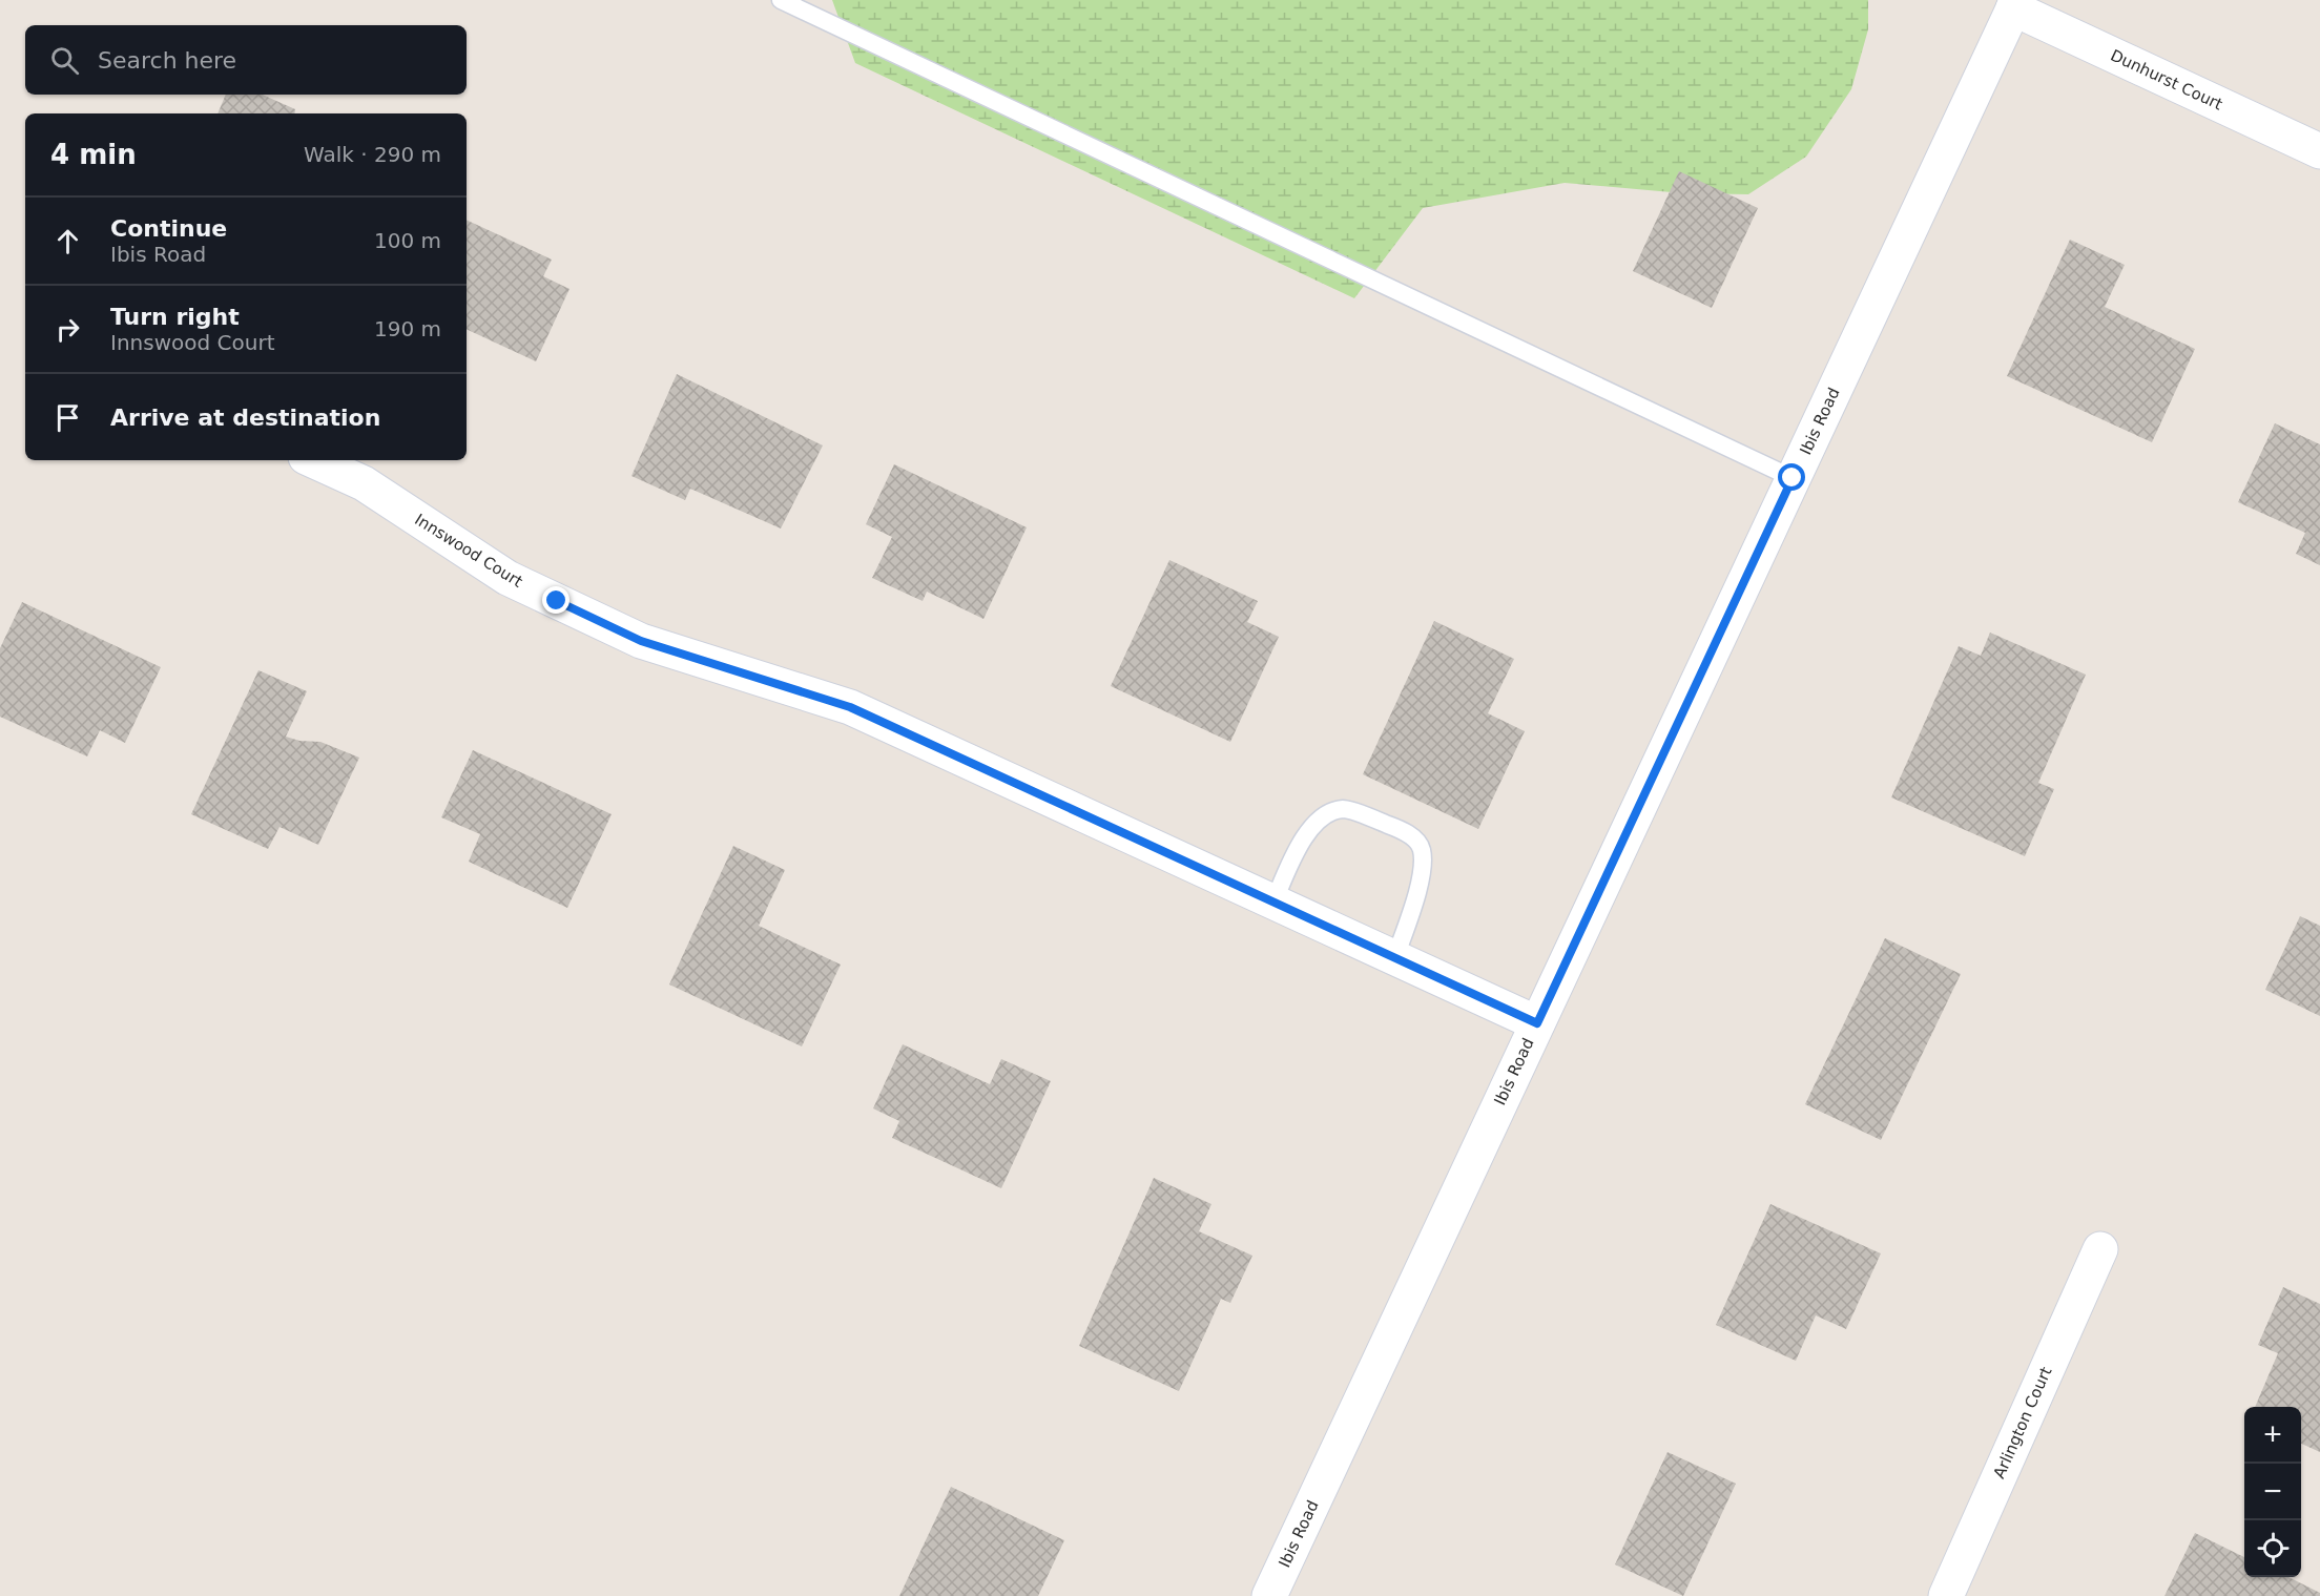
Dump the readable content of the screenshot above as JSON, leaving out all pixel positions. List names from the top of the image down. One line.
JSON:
{"streets":{"street":["Dunhurst Court","Ibis Road","Innswood Court","Arlington Court"]},"crossings":[["Dunhurst Court","Ibis Road"],["Ibis Road","Innswood Court"]],"page":{"search":"Search here","heading":["4 min","Walk · 290 m"],"list":[["Continue","Ibis Road","100 m"],["Turn right","Innswood Court","190 m"],"Arrive at destination"],"map_buttons":["+","−"]}}
